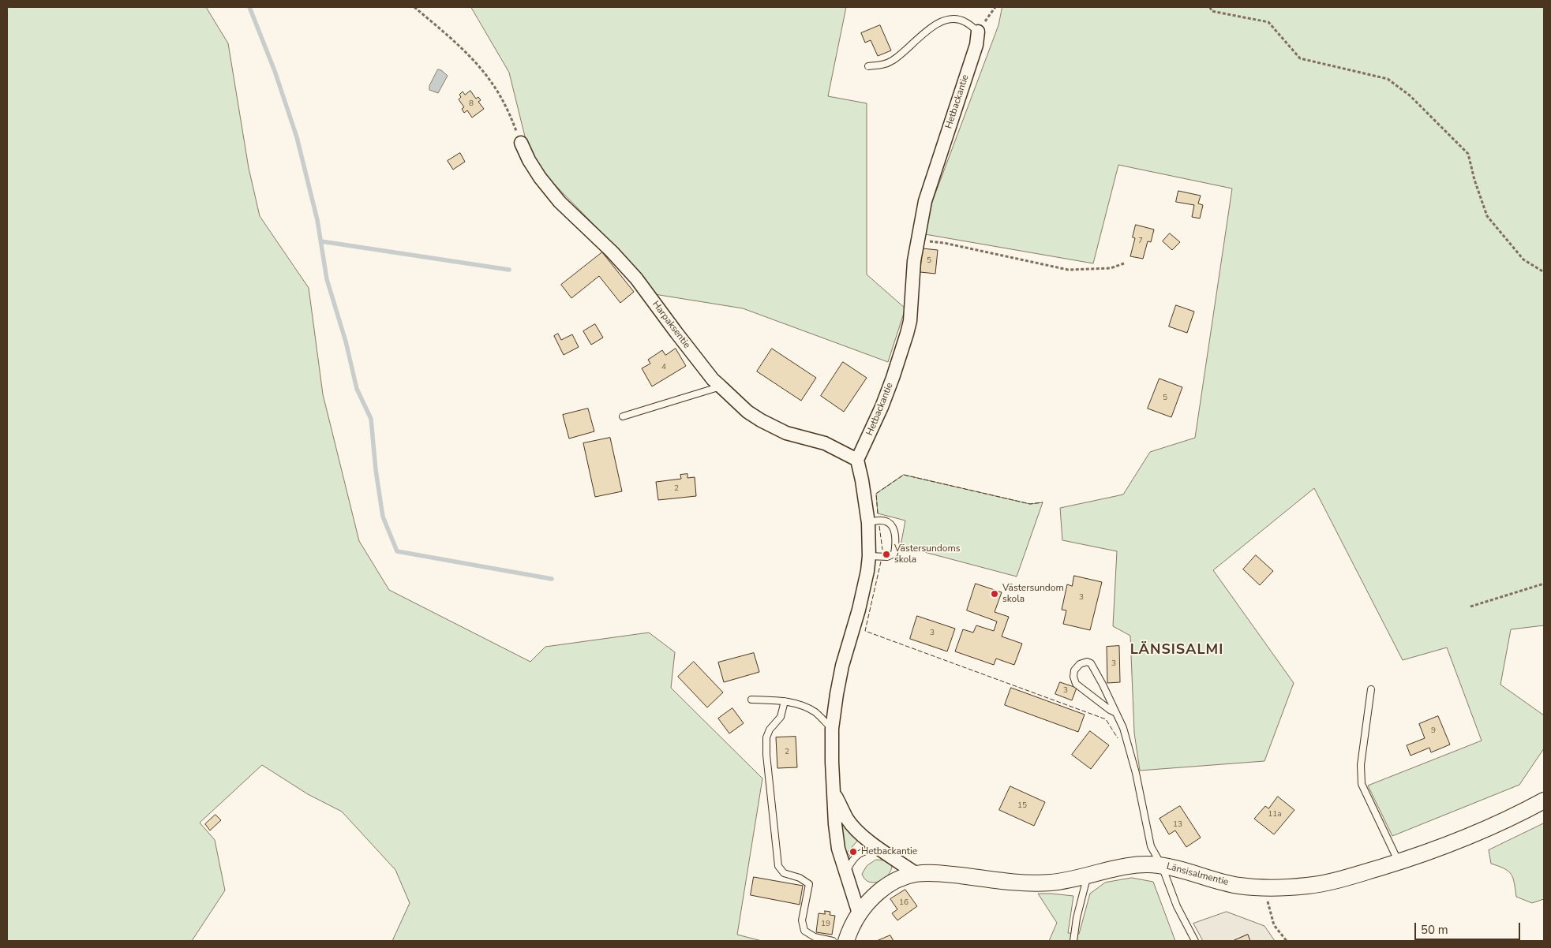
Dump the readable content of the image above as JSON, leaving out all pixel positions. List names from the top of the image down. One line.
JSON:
{"streets":{"street":["Hetbackantie","Harpaksentie","Länsisalmentie"]},"crossings":[["Hetbackantie","Harpaksentie"]],"districts":["LÄNSISALMI"],"places":["Västersundoms skola","Västersundom skola","Hetbackantie"],"house_numbers":["8","7","5","4","5","2","3","3","3","3","9","2","15","11a","13","16","19"],"scale_bar":"50 m"}
